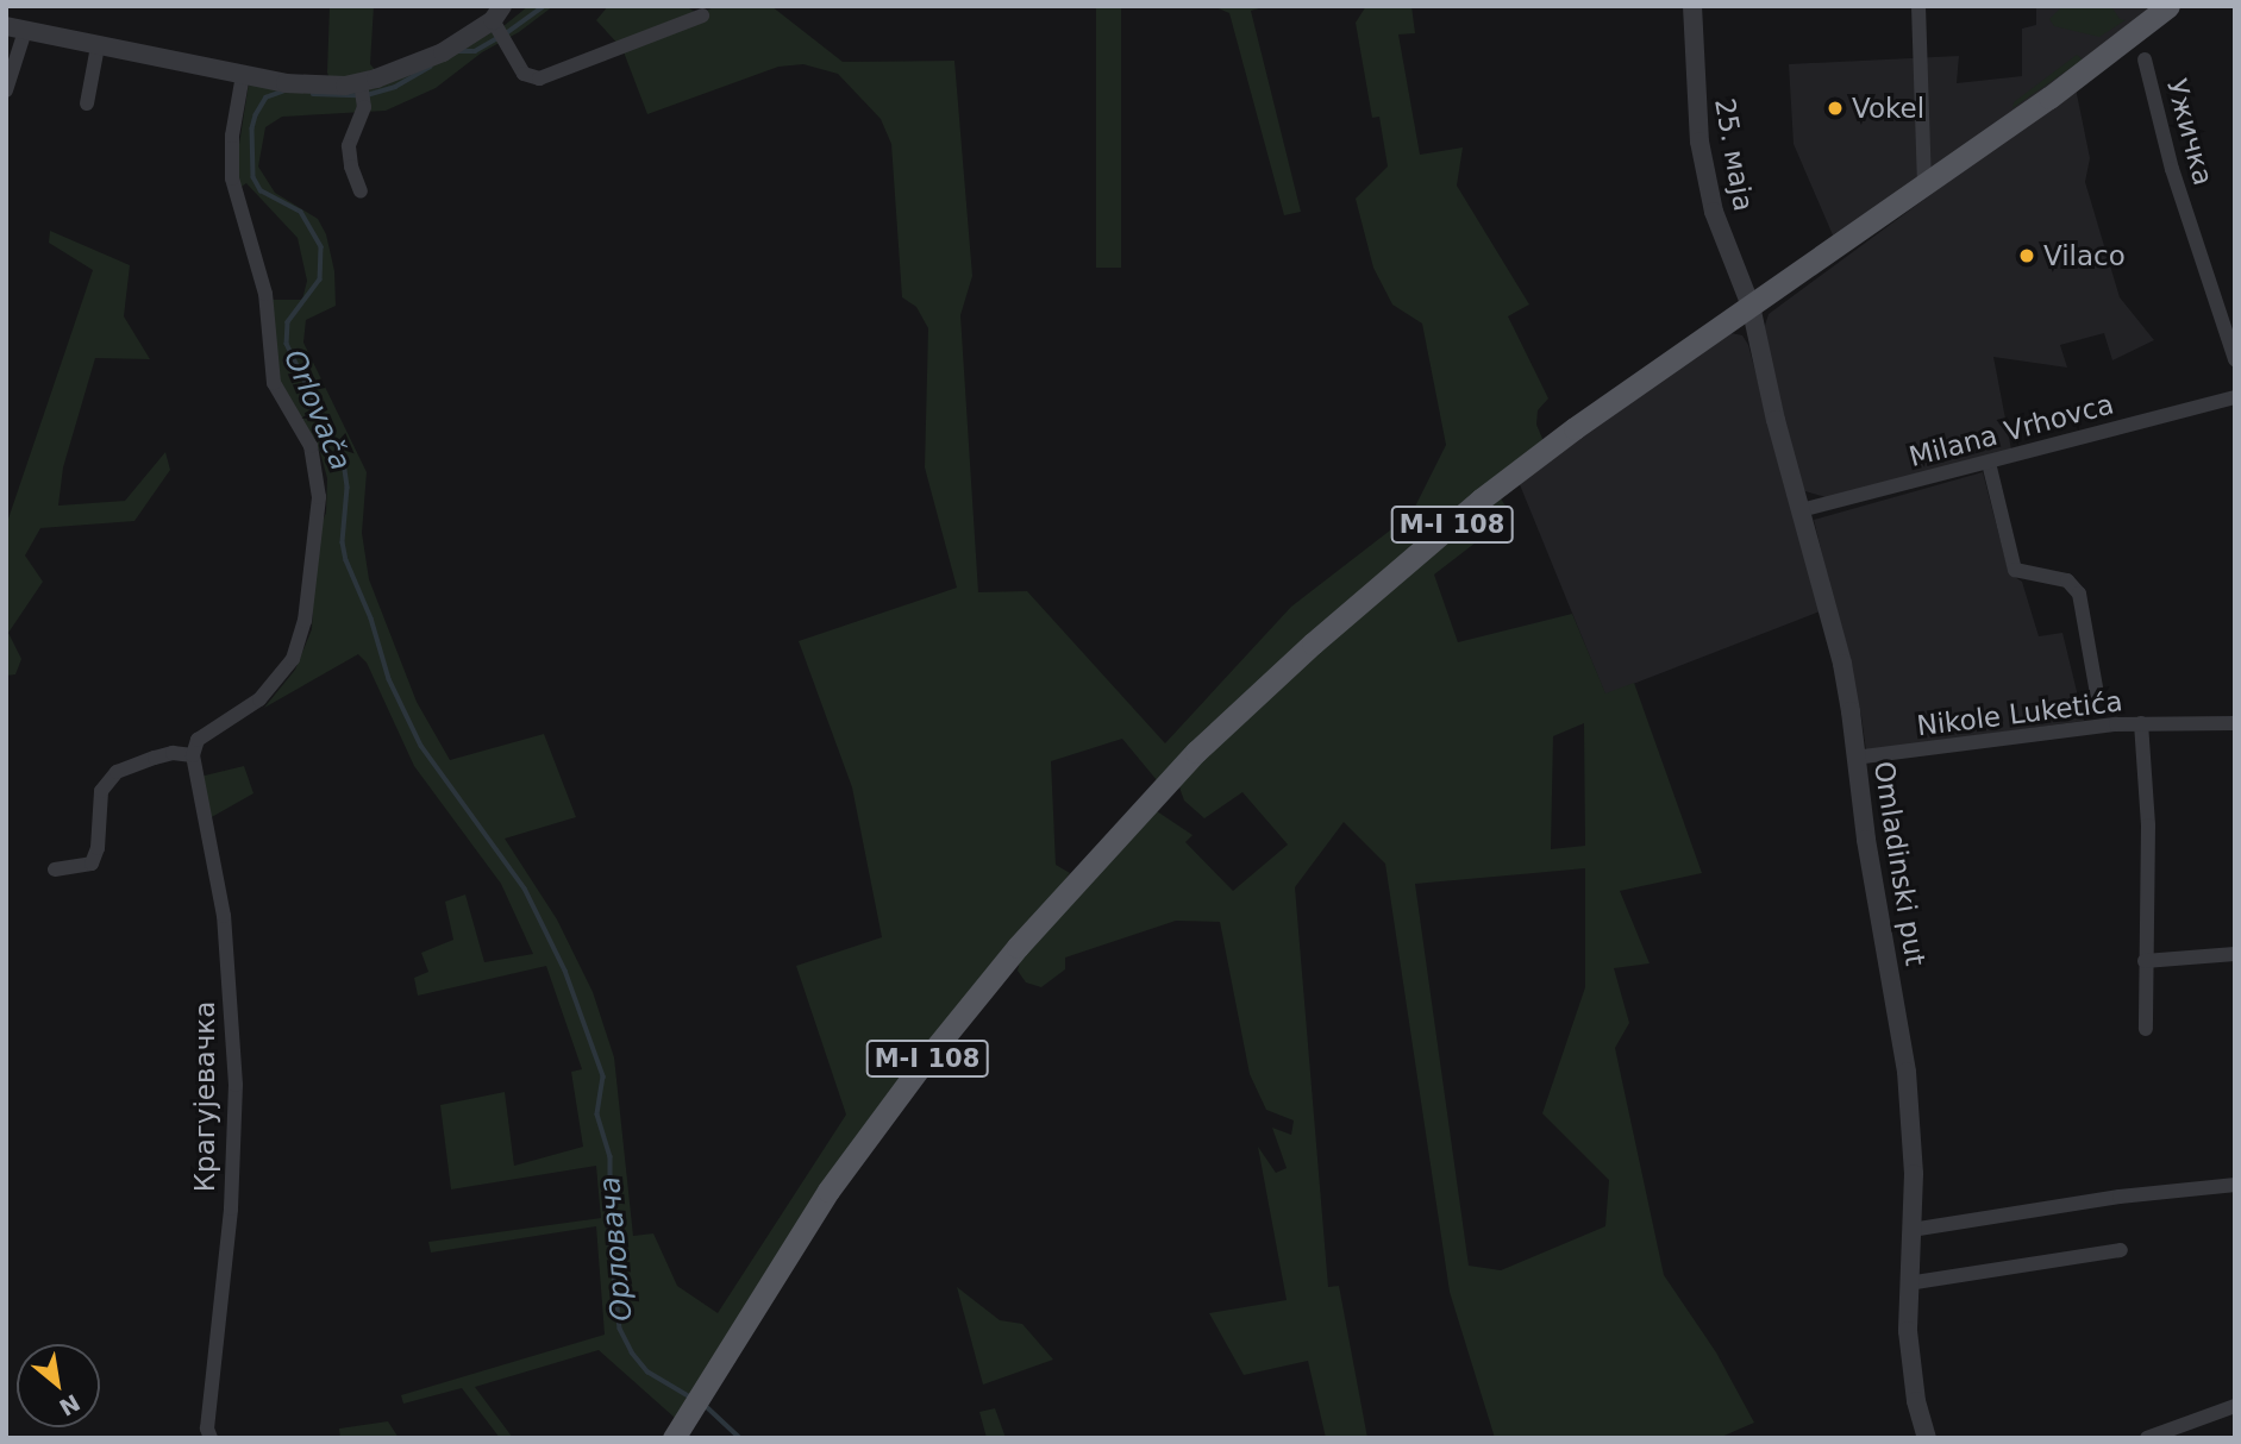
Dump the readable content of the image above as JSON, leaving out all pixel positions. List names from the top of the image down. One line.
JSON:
{"streets":{"main road":["M-I 108"],"street":["Ужичка","25. маја","Milana Vrhovca","Nikole Luketića","Omladinski put","Крагујевачка"]},"crossings":[["25. маја","M-I 108"],["25. маја","Omladinski put"],["Milana Vrhovca","Omladinski put"],["M-I 108","Omladinski put"],["Nikole Luketića","Omladinski put"]],"water":["Orlovača","Орловача"],"places":["Vokel","Vilaco"],"north":"bottom right"}
